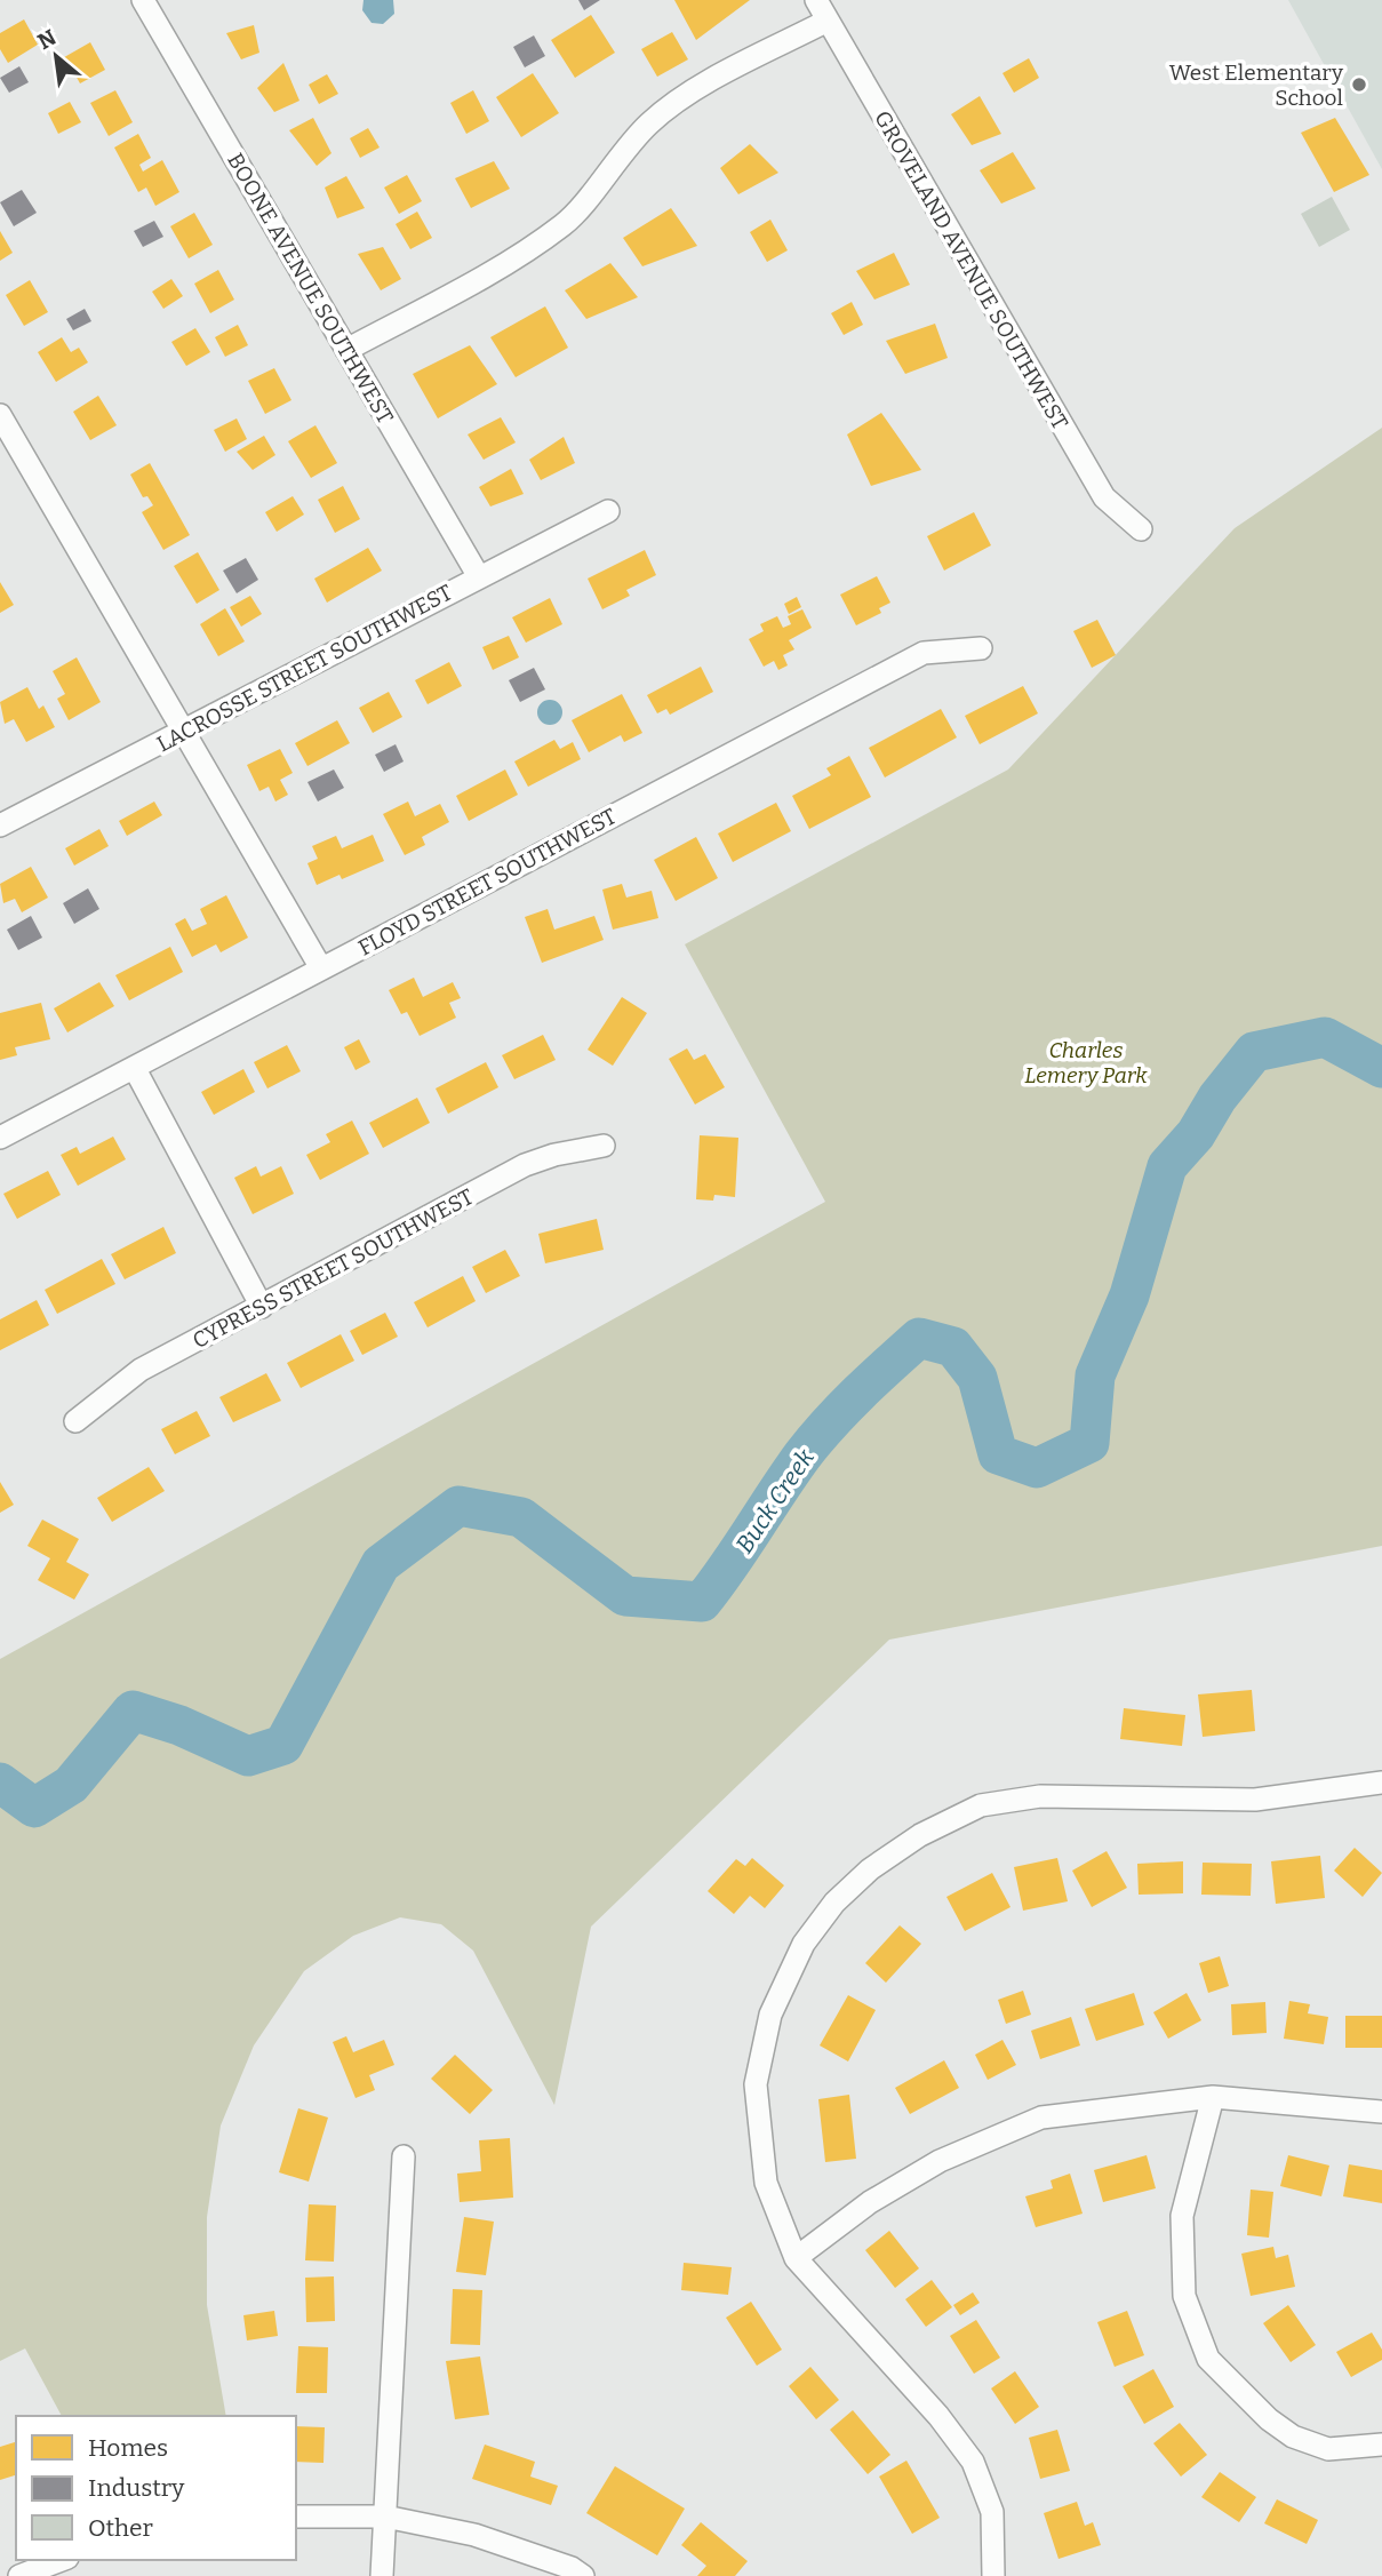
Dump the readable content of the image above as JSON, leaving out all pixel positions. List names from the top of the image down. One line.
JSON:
{"streets":{"street":["GROVELAND AVENUE SOUTHWEST","BOONE AVENUE SOUTHWEST","LACROSSE STREET SOUTHWEST","FLOYD STREET SOUTHWEST","CYPRESS STREET SOUTHWEST"]},"crossings":[["BOONE AVENUE SOUTHWEST","LACROSSE STREET SOUTHWEST"]],"water":["Buck Creek"],"parks":["Charles Lemery Park"],"places":["West Elementary School"],"legend":["Homes","Industry","Other"],"north":"top left"}
